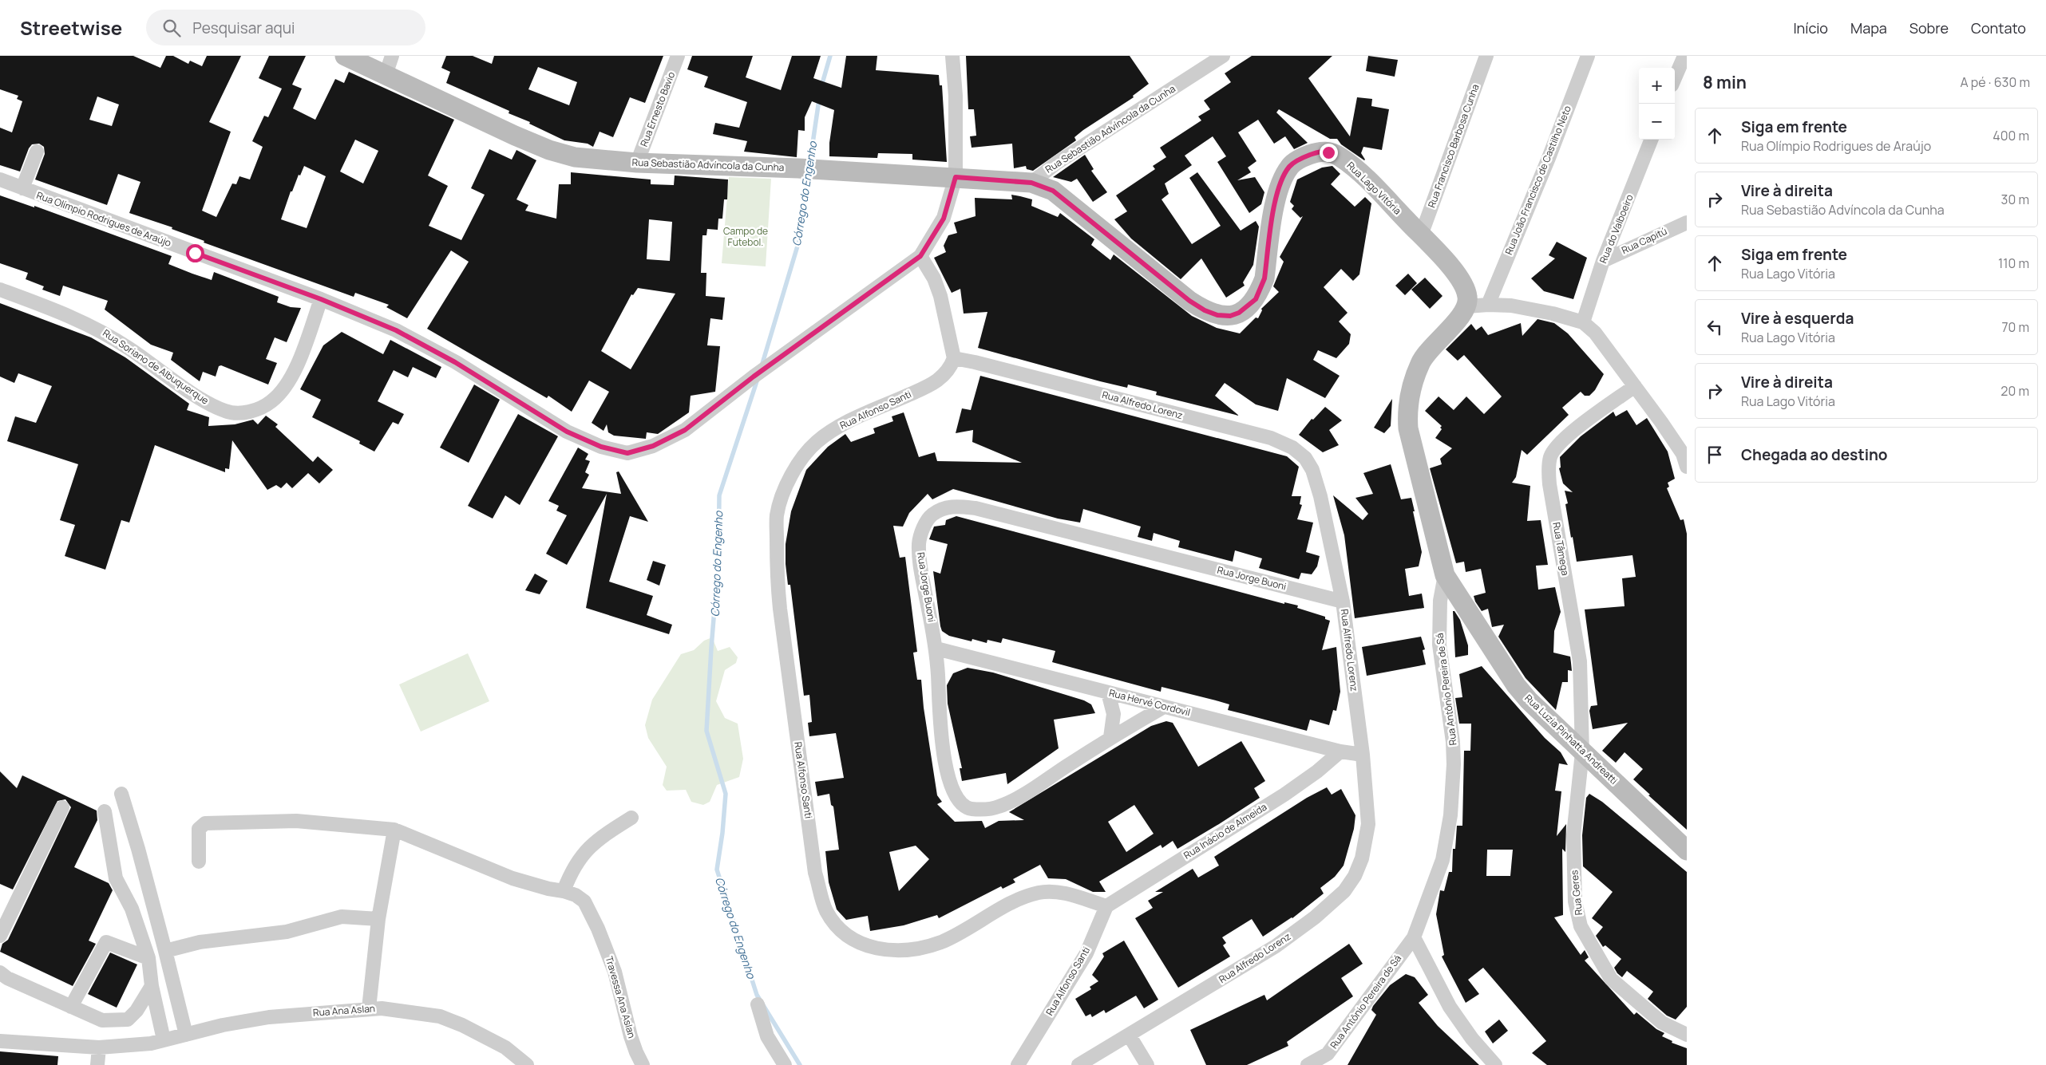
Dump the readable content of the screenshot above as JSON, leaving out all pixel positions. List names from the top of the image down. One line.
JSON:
{"streets":{"street":["Rua Ernesto Bavio","Rua Sebastião Advíncola da Cunha","Rua Francisco Barbosa Cunha","Rua João Francisco de Castilho Neto","Rua Lago Vitória","Rua Olímpio Rodrigues de Araújo","Rua do Valboeiro","Rua Capitú","Rua Soriano de Albuquerque","Rua Alfredo Lorenz","Rua Alfonso Santi","Rua Tâmega","Rua Jorge Buoni","Rua Antônio Pereira de Sá","Rua Hervé Cordovil","Rua Luzia Pinhatta Andreatti","Rua Inácio de Almeida","Rua Geres","Travessa Ana Aslan","Rua Ana Aslan"]},"crossings":[["Rua Ernesto Bavio","Rua Sebastião Advíncola da Cunha"],["Rua Sebastião Advíncola da Cunha","Rua Lago Vitória"],["Rua Sebastião Advíncola da Cunha","Rua Olímpio Rodrigues de Araújo"],["Rua Francisco Barbosa Cunha","Rua Lago Vitória"],["Rua Lago Vitória","Rua Antônio Pereira de Sá"],["Rua Olímpio Rodrigues de Araújo","Rua Soriano de Albuquerque"],["Rua do Valboeiro","Rua Capitú"],["Rua Alfredo Lorenz","Rua Alfonso Santi"],["Rua Alfredo Lorenz","Rua Jorge Buoni"],["Rua Alfredo Lorenz","Rua Hervé Cordovil"],["Rua Alfonso Santi","Rua Inácio de Almeida"],["Rua Tâmega","Rua Luzia Pinhatta Andreatti"],["Rua Tâmega","Rua Geres"],["Rua Jorge Buoni","Rua Hervé Cordovil"],["Rua Antônio Pereira de Sá","Rua Luzia Pinhatta Andreatti"],["Rua Hervé Cordovil","Rua Inácio de Almeida"],["Rua Luzia Pinhatta Andreatti","Rua Geres"]],"water":["Córrego do Engenho"],"parks":["Campo de Futebol."],"page":{"header":"Streetwise","search":"Pesquisar aqui","nav":["Início","Mapa","Sobre","Contato"],"heading":["8 min","A pé · 630 m"],"map_buttons":["+","−"],"list":[["Siga em frente","Rua Olímpio Rodrigues de Araújo","400 m"],["Vire à direita","Rua Sebastião Advíncola da Cunha","30 m"],["Siga em frente","Rua Lago Vitória","110 m"],["Vire à esquerda","Rua Lago Vitória","70 m"],["Vire à direita","Rua Lago Vitória","20 m"],"Chegada ao destino"]}}
